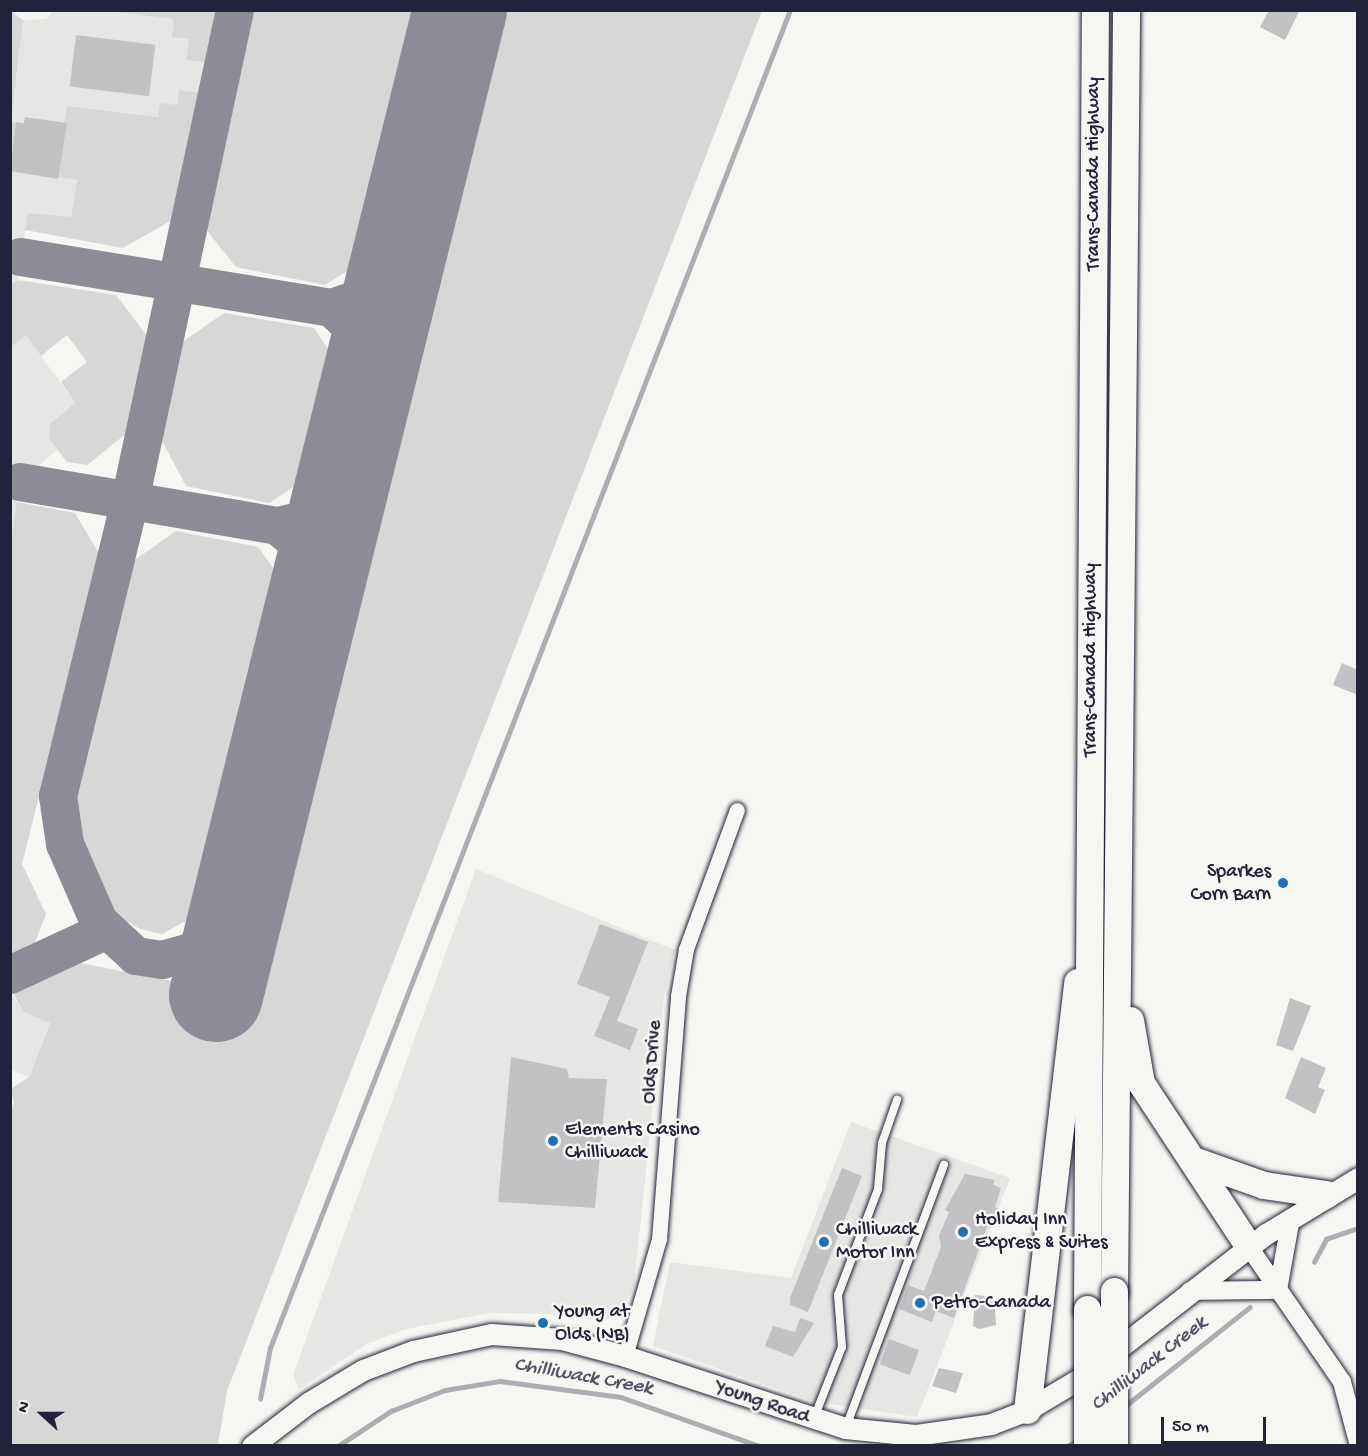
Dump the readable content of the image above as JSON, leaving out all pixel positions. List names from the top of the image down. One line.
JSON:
{"streets":{"highway":["Trans-Canada Highway"],"main road":["Young Road"],"street":["Olds Drive"]},"crossings":[["Olds Drive","Young Road"]],"water":["Chilliwack Creek"],"places":["Sparkes Corn Barn","Elements Casino Chilliwack","Holiday Inn Express & Suites","Chilliwack Motor Inn","Petro-Canada","Young at Olds (NB)"],"scale_bar":"50 m","north":"left"}
